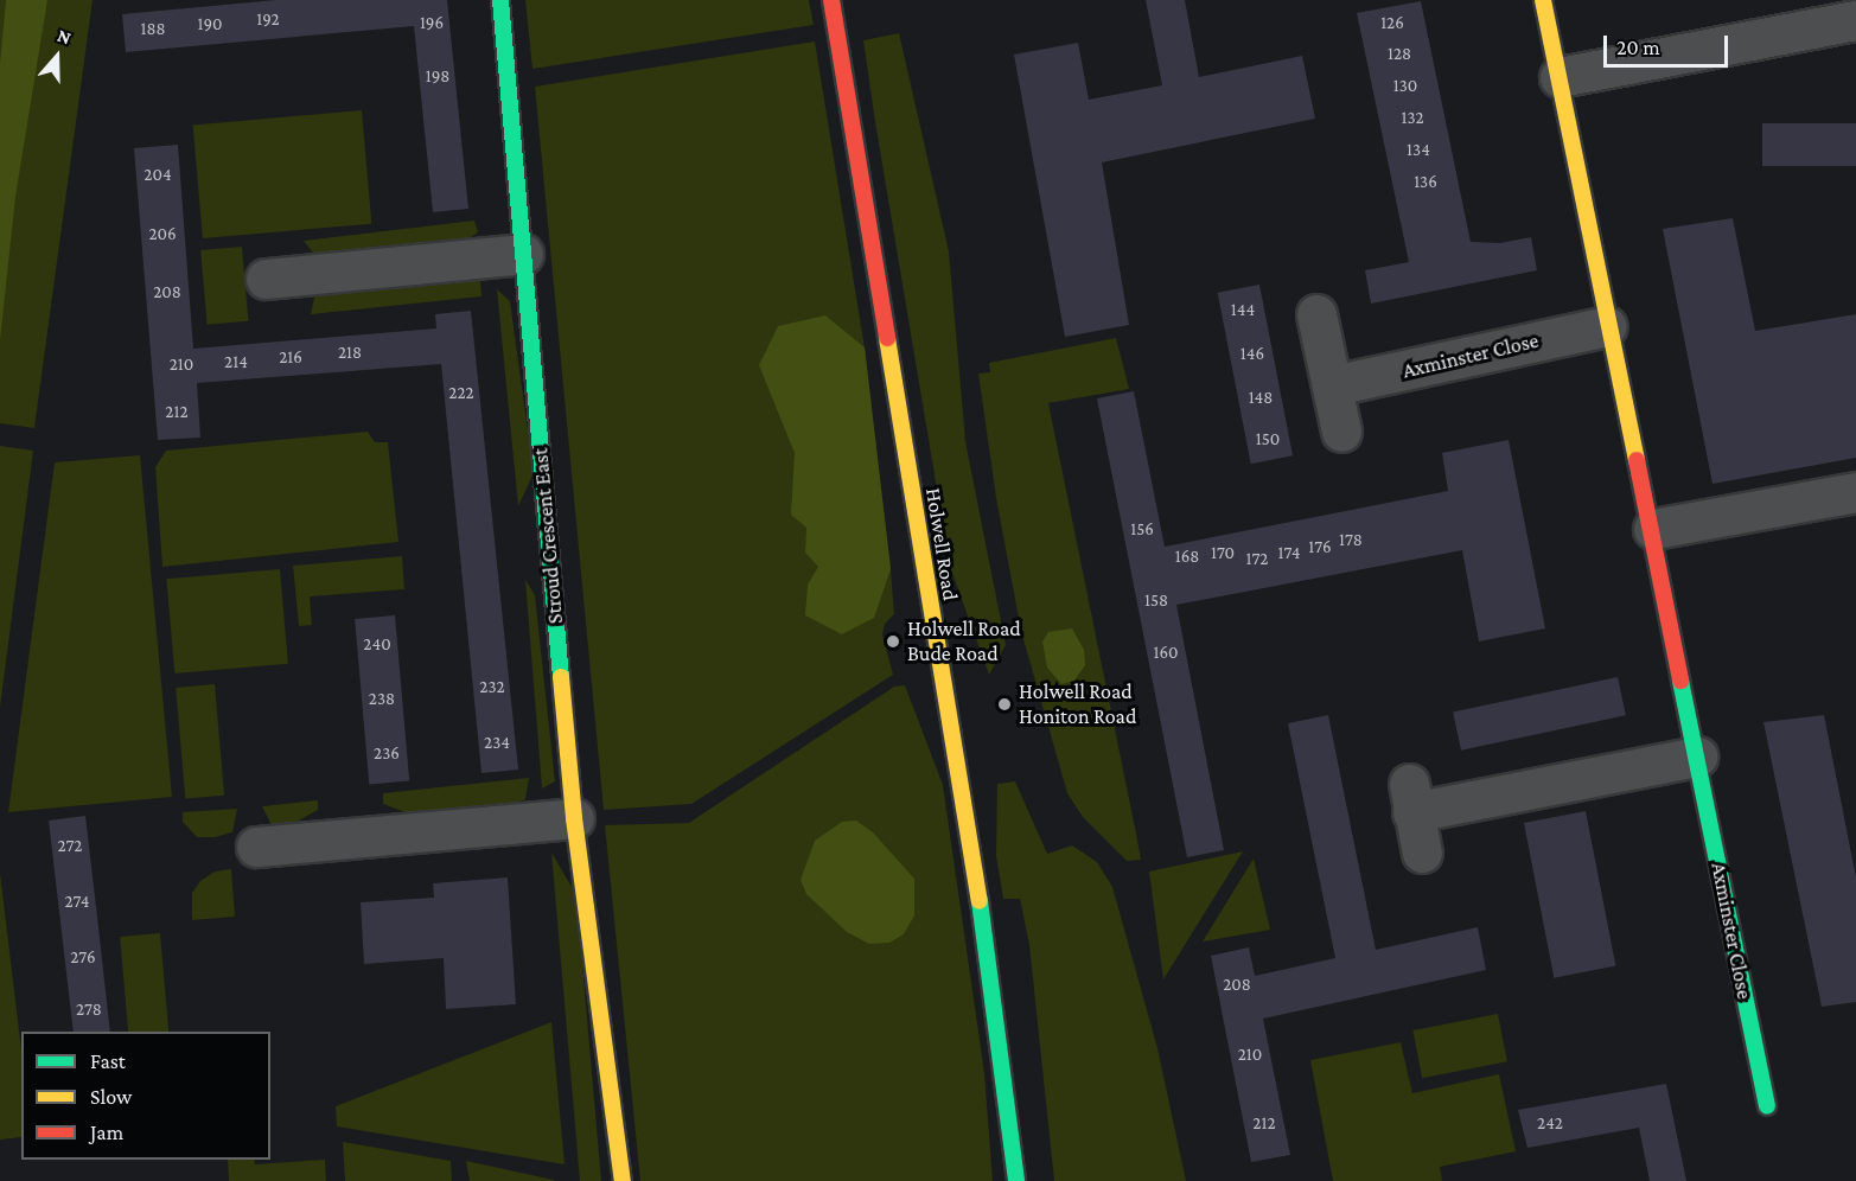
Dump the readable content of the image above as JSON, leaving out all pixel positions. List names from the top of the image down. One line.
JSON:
{"streets":{"street":["Axminster Close","Stroud Crescent East","Holwell Road"]},"places":["Holwell Road Bude Road","Holwell Road Honiton Road"],"house_numbers":["192","196","126","190","188","128","198","130","132","134","204","136","206","208","144","218","146","216","214","210","222","148","212","150","156","178","176","170","174","168","172","158","240","160","232","238","234","236","272","274","276","208","278","210","212","242"],"legend":["Fast","Slow","Jam"],"scale_bar":"20 m","north":"top"}
